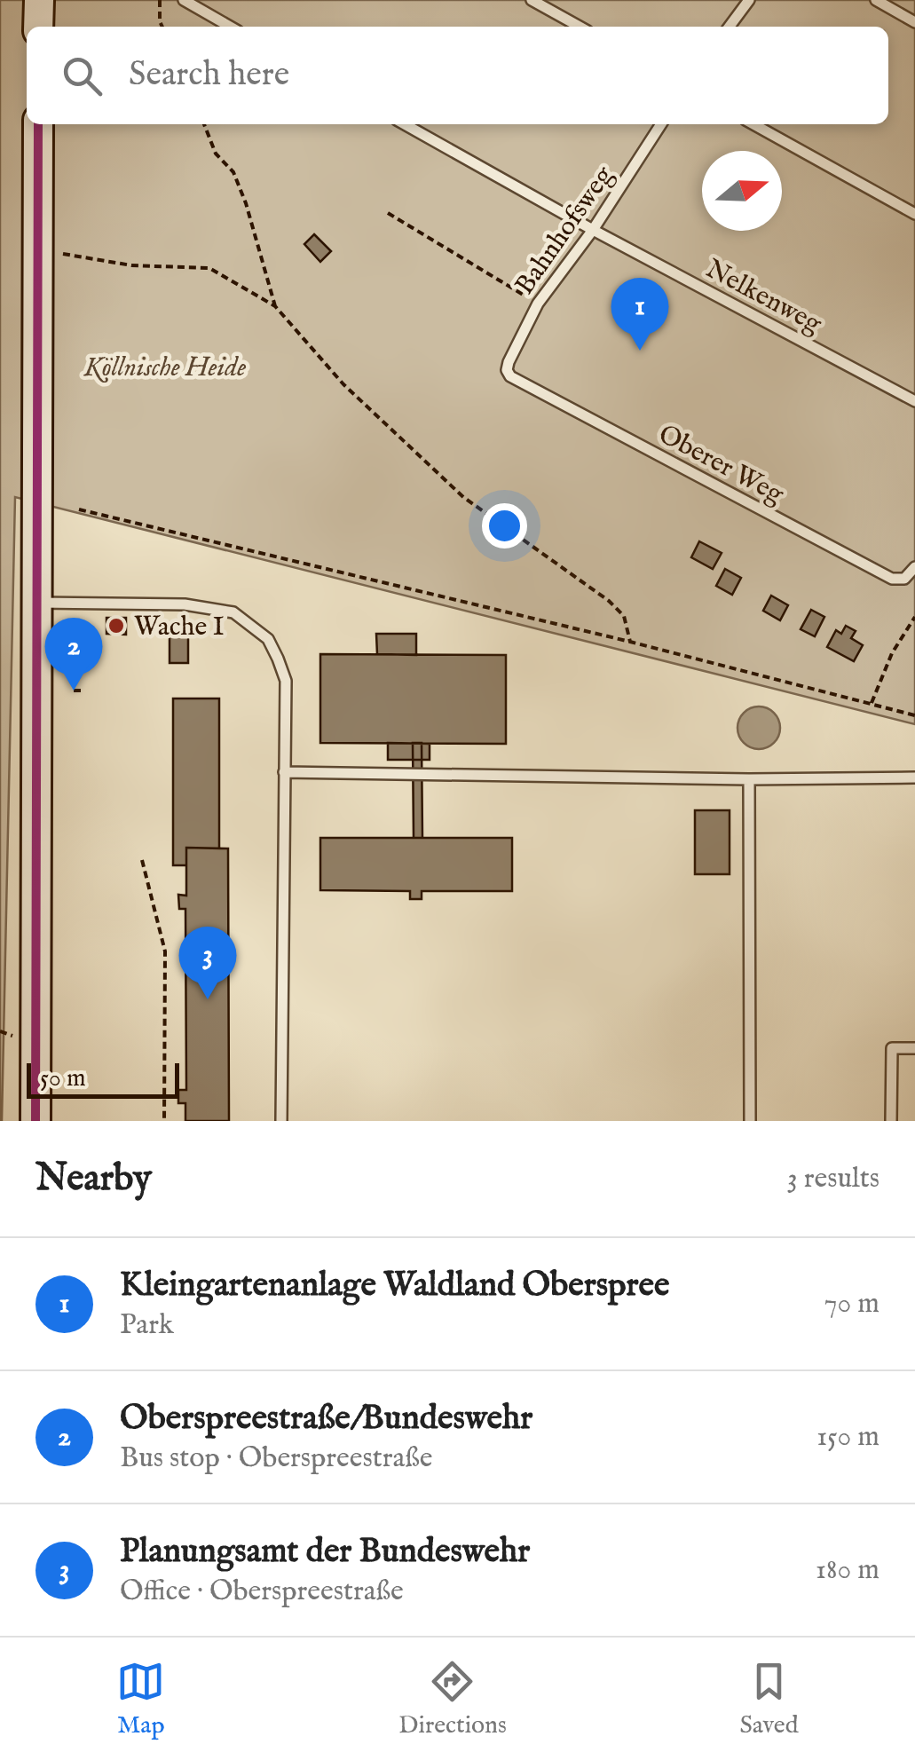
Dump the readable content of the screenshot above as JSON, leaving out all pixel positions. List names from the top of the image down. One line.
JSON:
{"streets":{"lane":["Bahnhofsweg","Nelkenweg","Oberer Weg"]},"crossings":[["Bahnhofsweg","Nelkenweg"],["Bahnhofsweg","Oberer Weg"]],"parks":["Köllnische Heide"],"places":["Wache I"],"scale_bar":"50 m","north":"right","page":{"search":"Search here","pins":["1","2","3"],"scale":"50 m","heading":["Nearby","3 results"],"list":[{"mark":"1","name":"Kleingartenanlage Waldland Oberspree","note":"Park","value":"70 m"},{"mark":"2","name":"Oberspreestraße/Bundeswehr","note":"Bus stop · Oberspreestraße","value":"150 m"},{"mark":"3","name":"Planungsamt der Bundeswehr","note":"Office · Oberspreestraße","value":"180 m"}],"nav":["Map","Directions","Saved"]}}
